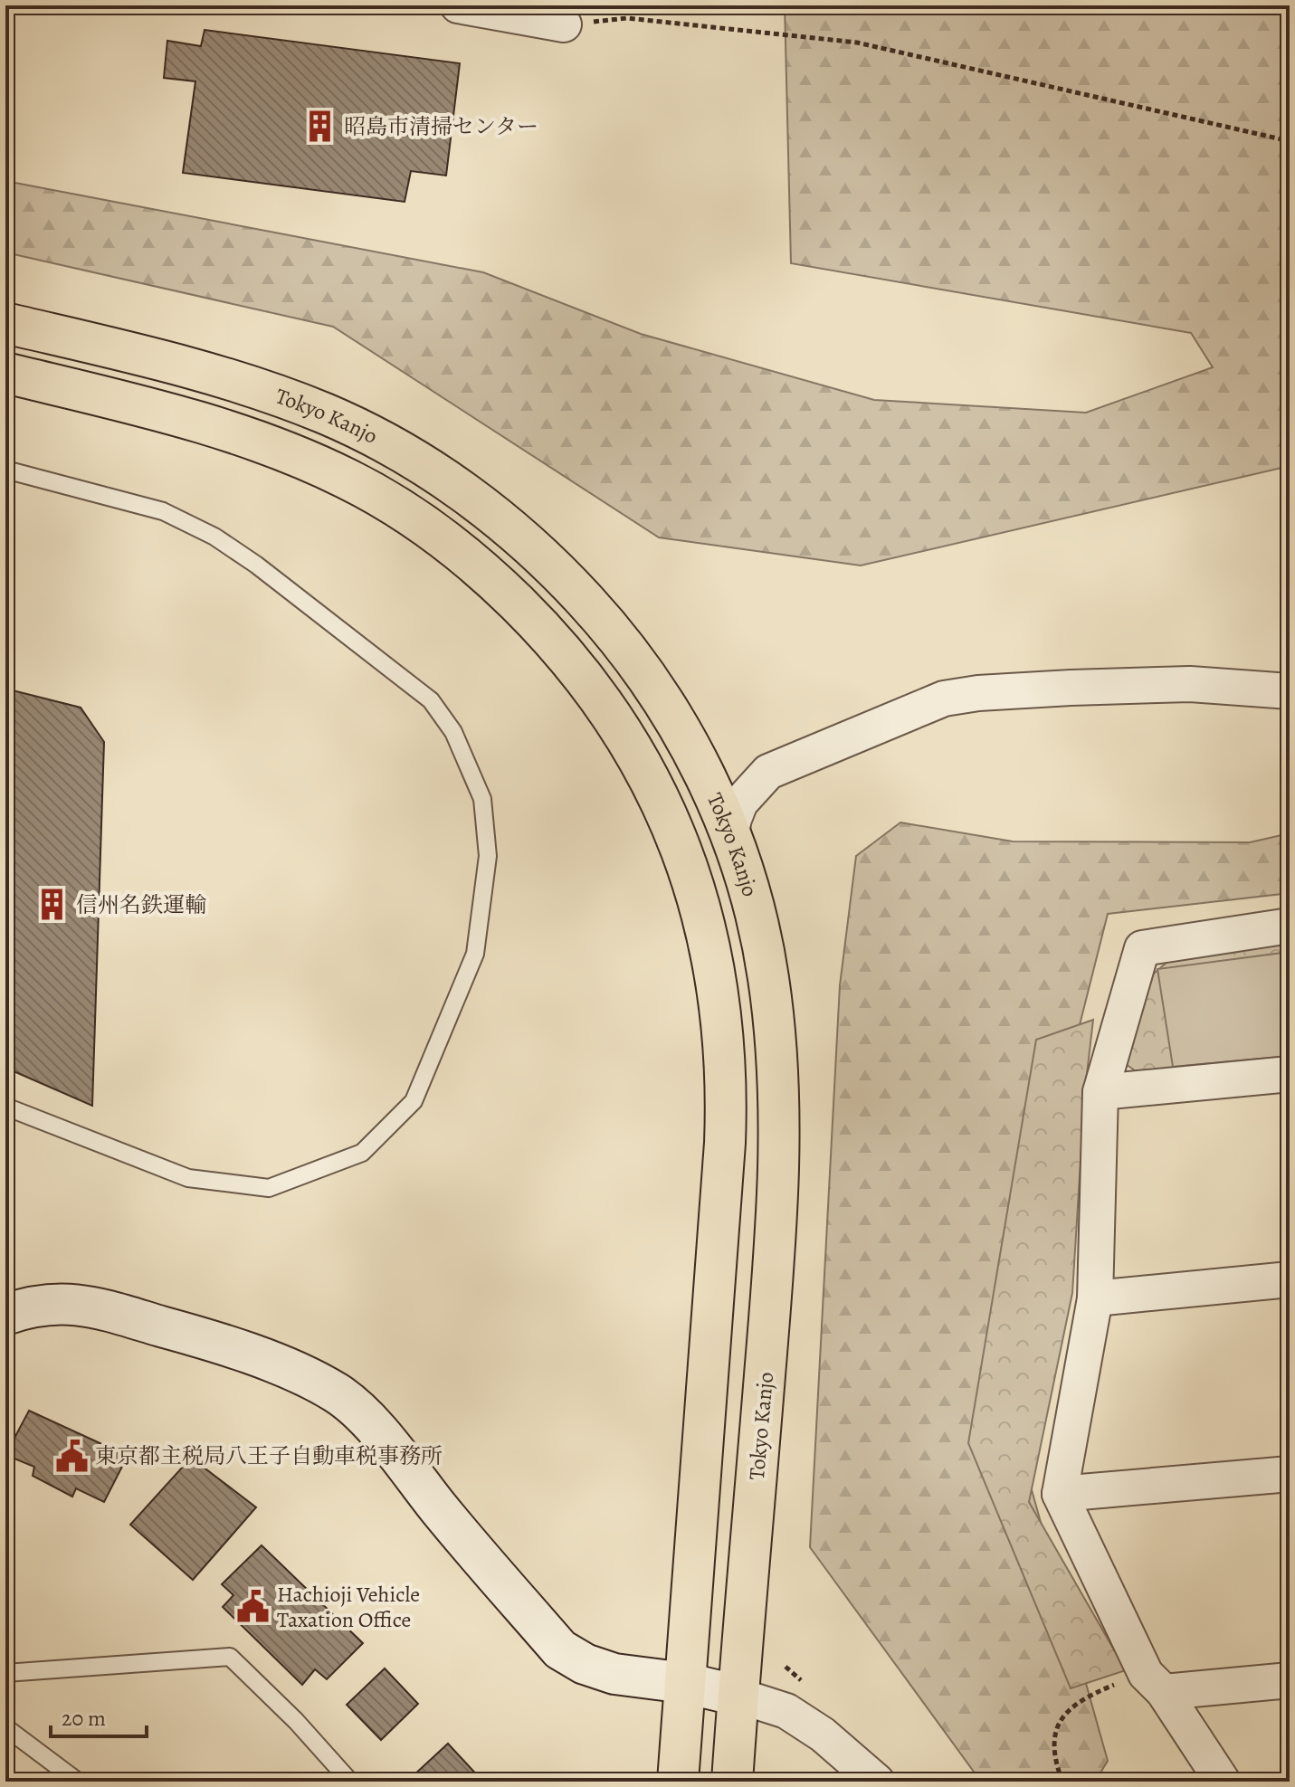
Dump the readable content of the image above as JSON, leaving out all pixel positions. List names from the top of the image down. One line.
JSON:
{"streets":{"highway":["Tokyo Kanjo"]},"places":{"building":["昭島市清掃センター","信州名鉄運輸"],"public building":["東京都主税局八王子自動車税事務所","Hachioji Vehicle Taxation Office"]},"scale_bar":"20 m"}
